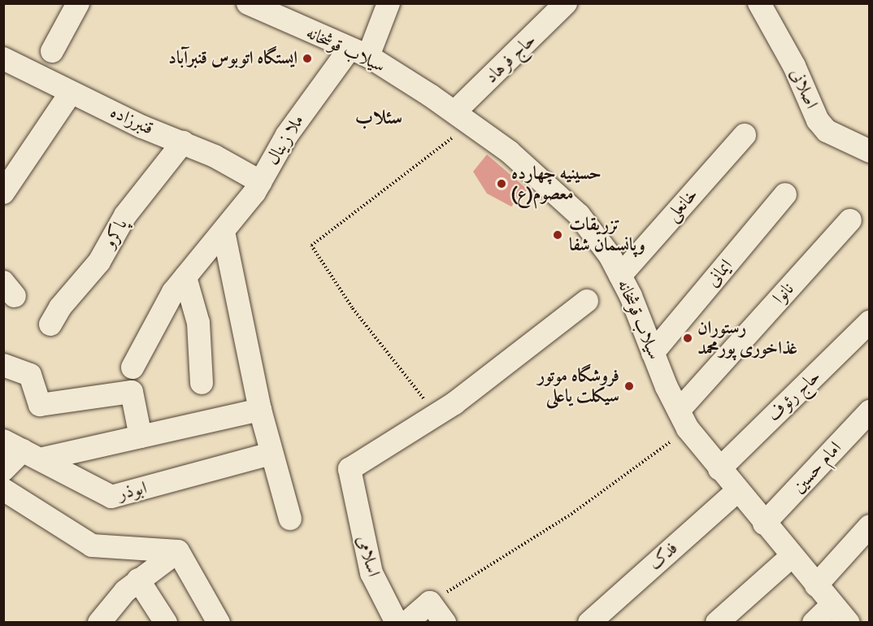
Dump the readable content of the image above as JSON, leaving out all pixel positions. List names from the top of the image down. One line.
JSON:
{"streets":{"street":["سیلاب قوشخانه","حاج فرهاد","اصلانی","قنبرزاده","ملا زینال","خانعلی","پاکرو","ایمانی","نانوا","حاج رئوف","امام حسین","ابوذر","اسلامی","فدک"]},"crossings":[["سیلاب قوشخانه","حاج فرهاد"],["سیلاب قوشخانه","ملا زینال"],["سیلاب قوشخانه","خانعلی"],["سیلاب قوشخانه","ایمانی"],["سیلاب قوشخانه","نانوا"],["سیلاب قوشخانه","حاج رئوف"],["سیلاب قوشخانه","امام حسین"],["سیلاب قوشخانه","فدک"],["قنبرزاده","ملا زینال"],["قنبرزاده","پاکرو"]],"districts":["سئلاب"],"places":["ایستگاه اتوبوس قنبرآباد","حسینیه چهارده معصوم(ع)","تزریقات وپانسمان شفا","رستوران غذاخوری پورمحمد","فروشگاه موتور سیکلت یاعلی"]}
